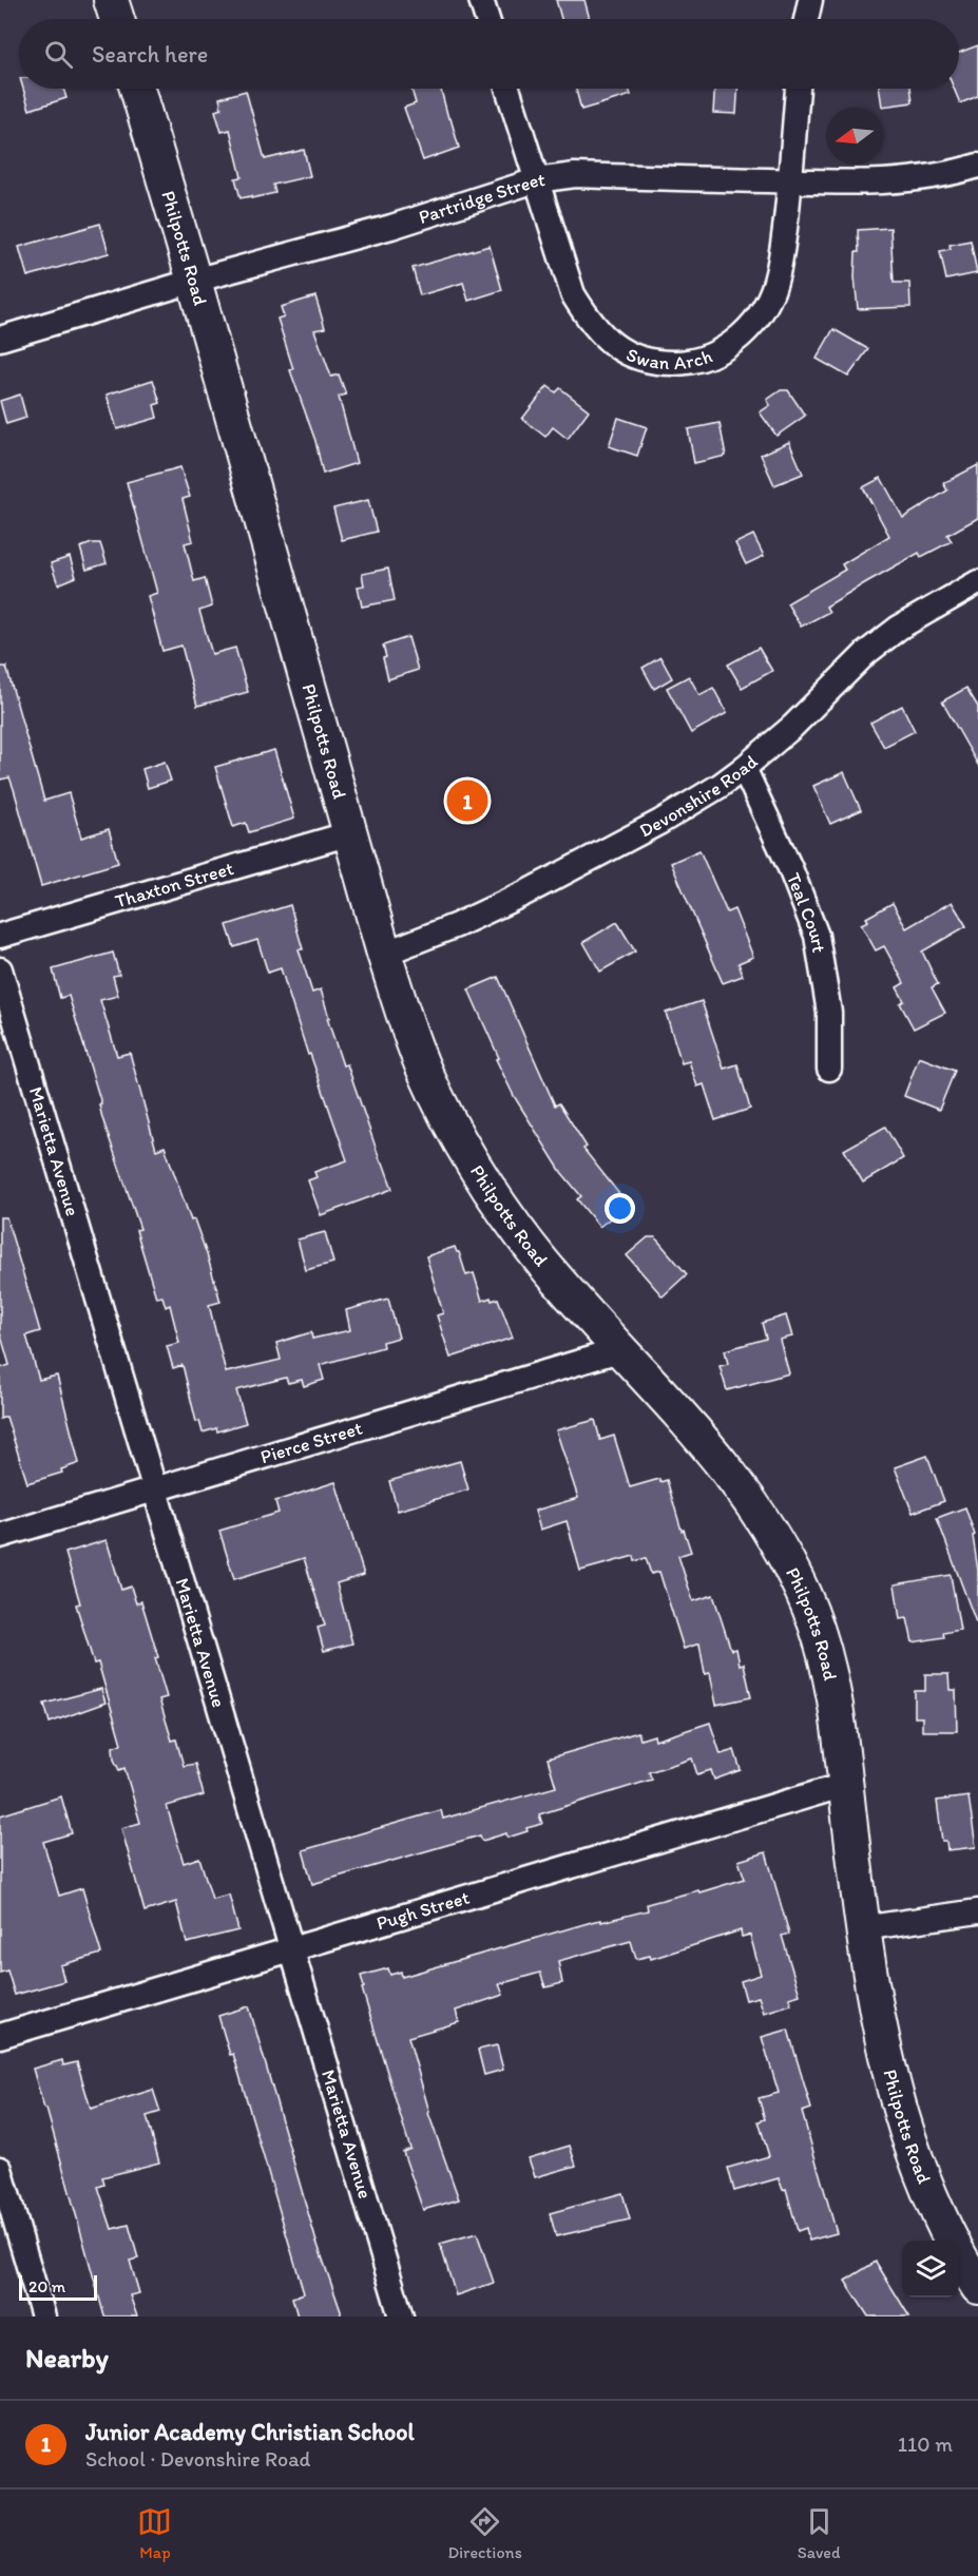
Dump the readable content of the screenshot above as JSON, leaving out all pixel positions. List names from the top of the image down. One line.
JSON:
{"streets":{"street":["Partridge Street","Philpotts Road","Swan Arch","Devonshire Road","Thaxton Street","Teal Court","Marietta Avenue","Pierce Street","Pugh Street"]},"crossings":[["Partridge Street","Philpotts Road"],["Partridge Street","Swan Arch"],["Philpotts Road","Devonshire Road"],["Philpotts Road","Thaxton Street"],["Philpotts Road","Pierce Street"],["Philpotts Road","Pugh Street"],["Devonshire Road","Teal Court"],["Marietta Avenue","Pierce Street"],["Marietta Avenue","Pugh Street"]],"scale_bar":"20 m","north":"left","page":{"search":"Search here","pins":"1","scale":"20 m","heading":"Nearby","list":[{"mark":"1","name":"Junior Academy Christian School","note":"School · Devonshire Road","value":"110 m"}],"nav":["Map","Directions","Saved"]}}
